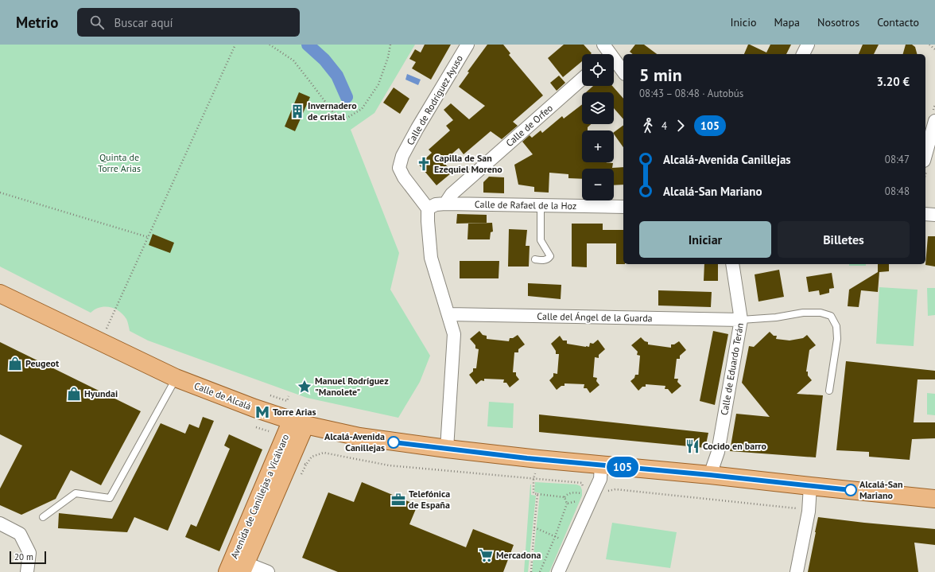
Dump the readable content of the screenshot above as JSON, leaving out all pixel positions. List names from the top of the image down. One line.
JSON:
{"streets":{"main road":["Calle de Alcalá","Avenida de Canillejas a Vicálvaro"],"street":["Calle de Rodríguez Ayuso","Calle de Orfeo","Calle de Rafael de la Hoz","Calle del Ángel de la Guarda","Calle de Eduardo Terán"]},"crossings":[["Calle de Rodríguez Ayuso","Calle de Rafael de la Hoz"],["Calle de Orfeo","Calle de Rafael de la Hoz"],["Calle del Ángel de la Guarda","Calle de Eduardo Terán"],["Calle de Eduardo Terán","Calle de Alcalá"],["Calle de Alcalá","Avenida de Canillejas a Vicálvaro"]],"parks":["Quinta de Torre Arias"],"places":{"building":["Invernadero de cristal"],"church":["Capilla de San Ezequiel Moreno"],"shop":["Peugeot","Hyundai"],"place":["Manuel Rodríguez \"Manolete\""],"metro station":["Torre Arias"],"other":["Alcalá-Avenida Canillejas","Alcalá-San Mariano"],"restaurant":["Cocido en barro"],"office":["Telefónica de España"],"supermarket":["Mercadona"]},"lines":["bus line 105"],"scale_bar":"20 m","page":{"header":"Metrio","search":"Buscar aquí","nav":["Inicio","Mapa","Nosotros","Contacto"],"on_map":"105","map_buttons":["+","−"],"heading":["5 min","08:43 – 08:48 · Autobús","3.20 €"],"legs":["4","105"],"list":[{"name":"Alcalá-Avenida Canillejas","value":"08:47"},{"name":"Alcalá-San Mariano","value":"08:48"}],"buttons":["Iniciar","Billetes"],"scale":"20 m"}}
